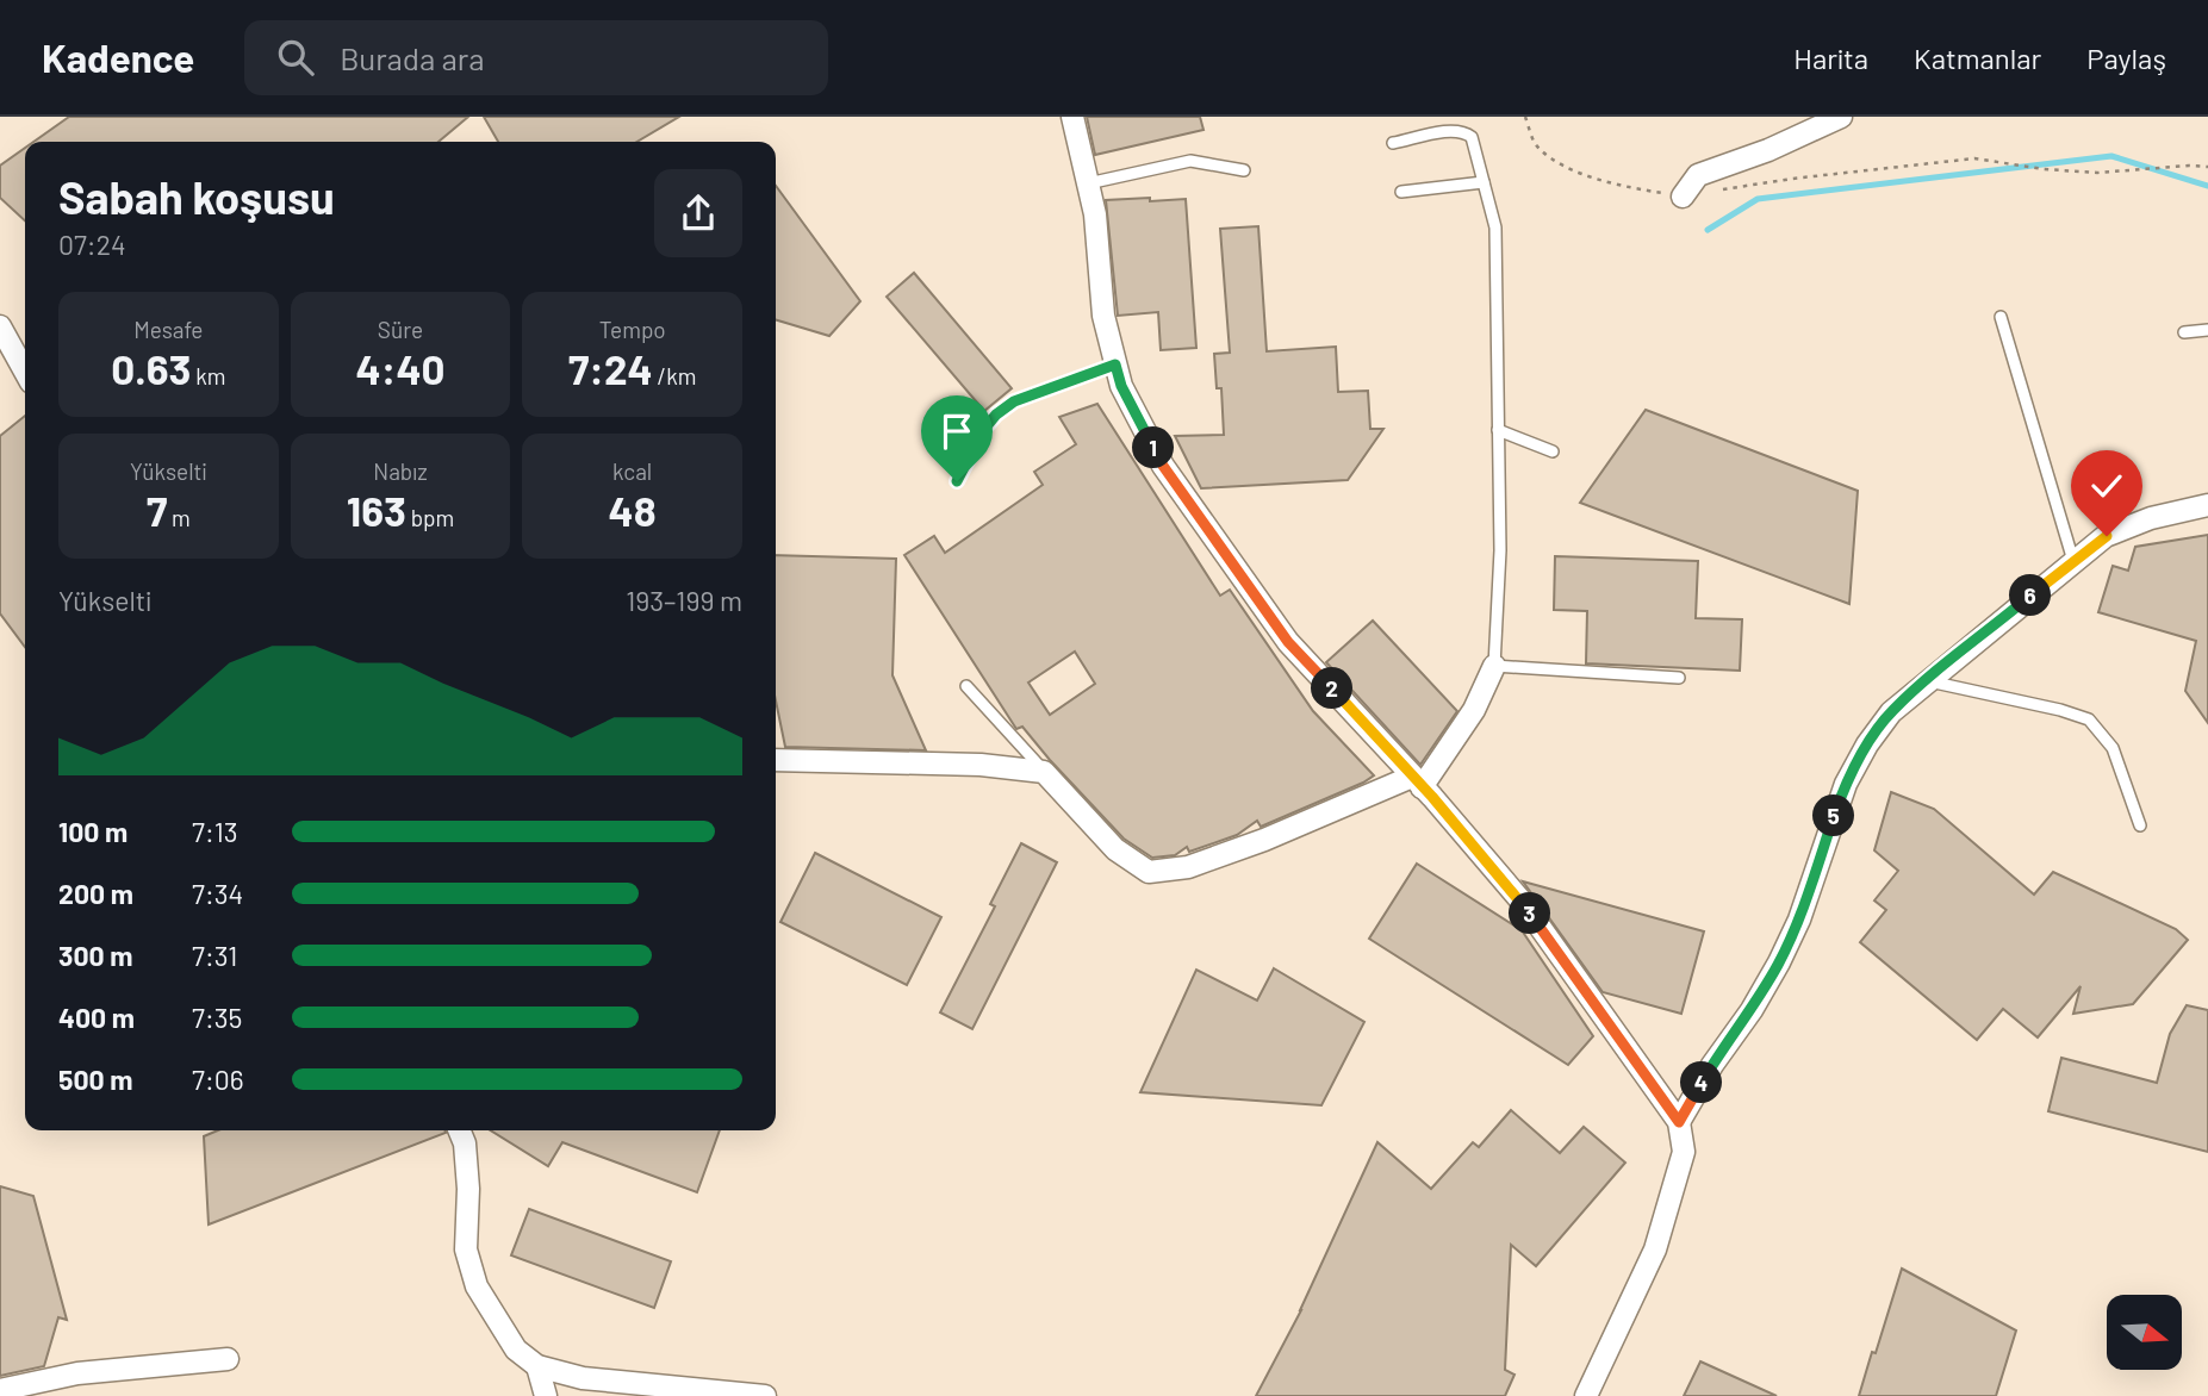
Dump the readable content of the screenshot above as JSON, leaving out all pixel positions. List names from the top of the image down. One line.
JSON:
{"north":"right","page":{"header":"Kadence","search":"Burada ara","nav":["Harita","Katmanlar","Paylaş"],"heading":["Sabah koşusu","07:24"],"stats":[["Mesafe","0.63 km"],["Süre","4:40"],["Tempo","7:24 /km"],["Yükselti","7 m"],["Nabız","163 bpm"],["kcal","48"]],"pins":["1","6","2","5","3","4"],"chart":["Yükselti","193–199 m"],"list":[{"name":"100 m","note":"7:13"},{"name":"200 m","note":"7:34"},{"name":"300 m","note":"7:31"},{"name":"400 m","note":"7:35"},{"name":"500 m","note":"7:06"}]}}
